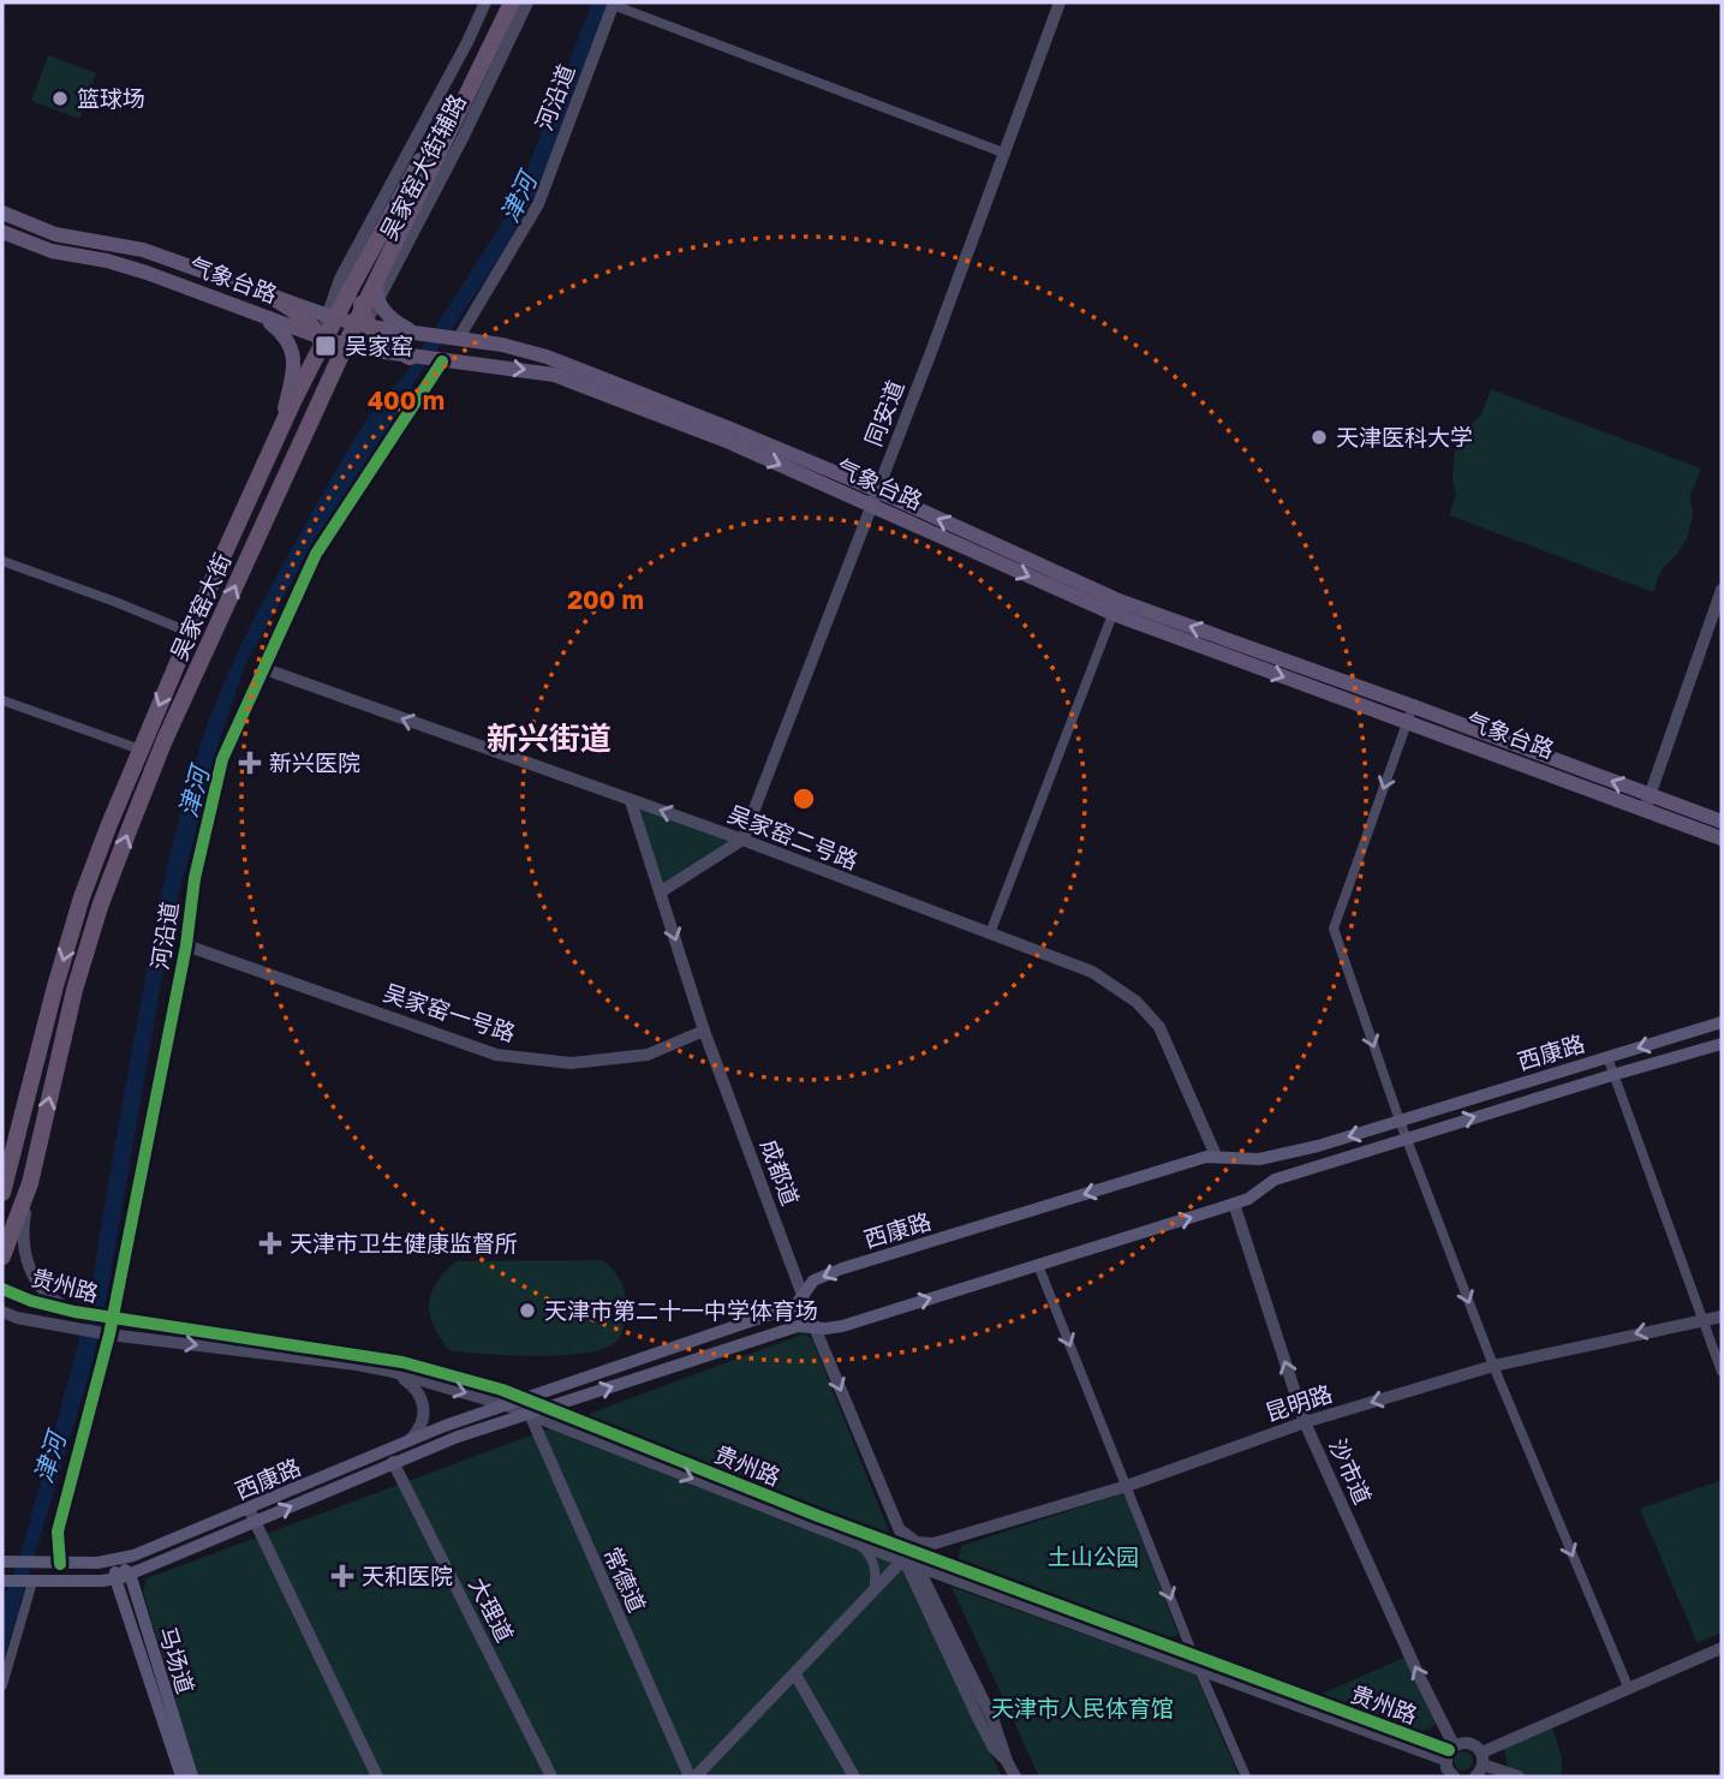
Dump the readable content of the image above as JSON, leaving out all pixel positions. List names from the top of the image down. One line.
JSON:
{"streets":{"highway":["吴家窑大街"],"main road":["气象台路","西康路","马场道"],"street":["河沿道","吴家窑大街辅路","同安道","吴家窑二号路","吴家窑一号路","成都道","贵州路","昆明路","沙市道","常德道","大理道"]},"crossings":[["河沿道","气象台路"],["河沿道","吴家窑二号路"],["河沿道","吴家窑一号路"],["河沿道","贵州路"],["吴家窑大街辅路","气象台路"],["吴家窑大街辅路","吴家窑大街"],["气象台路","同安道"],["气象台路","吴家窑大街"],["同安道","吴家窑二号路"],["吴家窑二号路","西康路"],["吴家窑二号路","成都道"],["吴家窑一号路","成都道"],["西康路","成都道"],["西康路","贵州路"],["西康路","沙市道"],["西康路","常德道"],["西康路","大理道"],["西康路","马场道"],["成都道","贵州路"],["成都道","昆明路"],["贵州路","沙市道"],["贵州路","常德道"],["昆明路","沙市道"]],"one_way":["吴家窑二号路","昆明路","沙市道"],"districts":["新兴街道"],"water":["津河"],"parks":["土山公园","天津市人民体育馆"],"places":{"other":["篮球场","天津医科大学","天津市第二十一中学体育场"],"transit":["吴家窑"],"health":["新兴医院","天津市卫生健康监督所","天和医院"]},"rings":["400 m","200 m"]}
